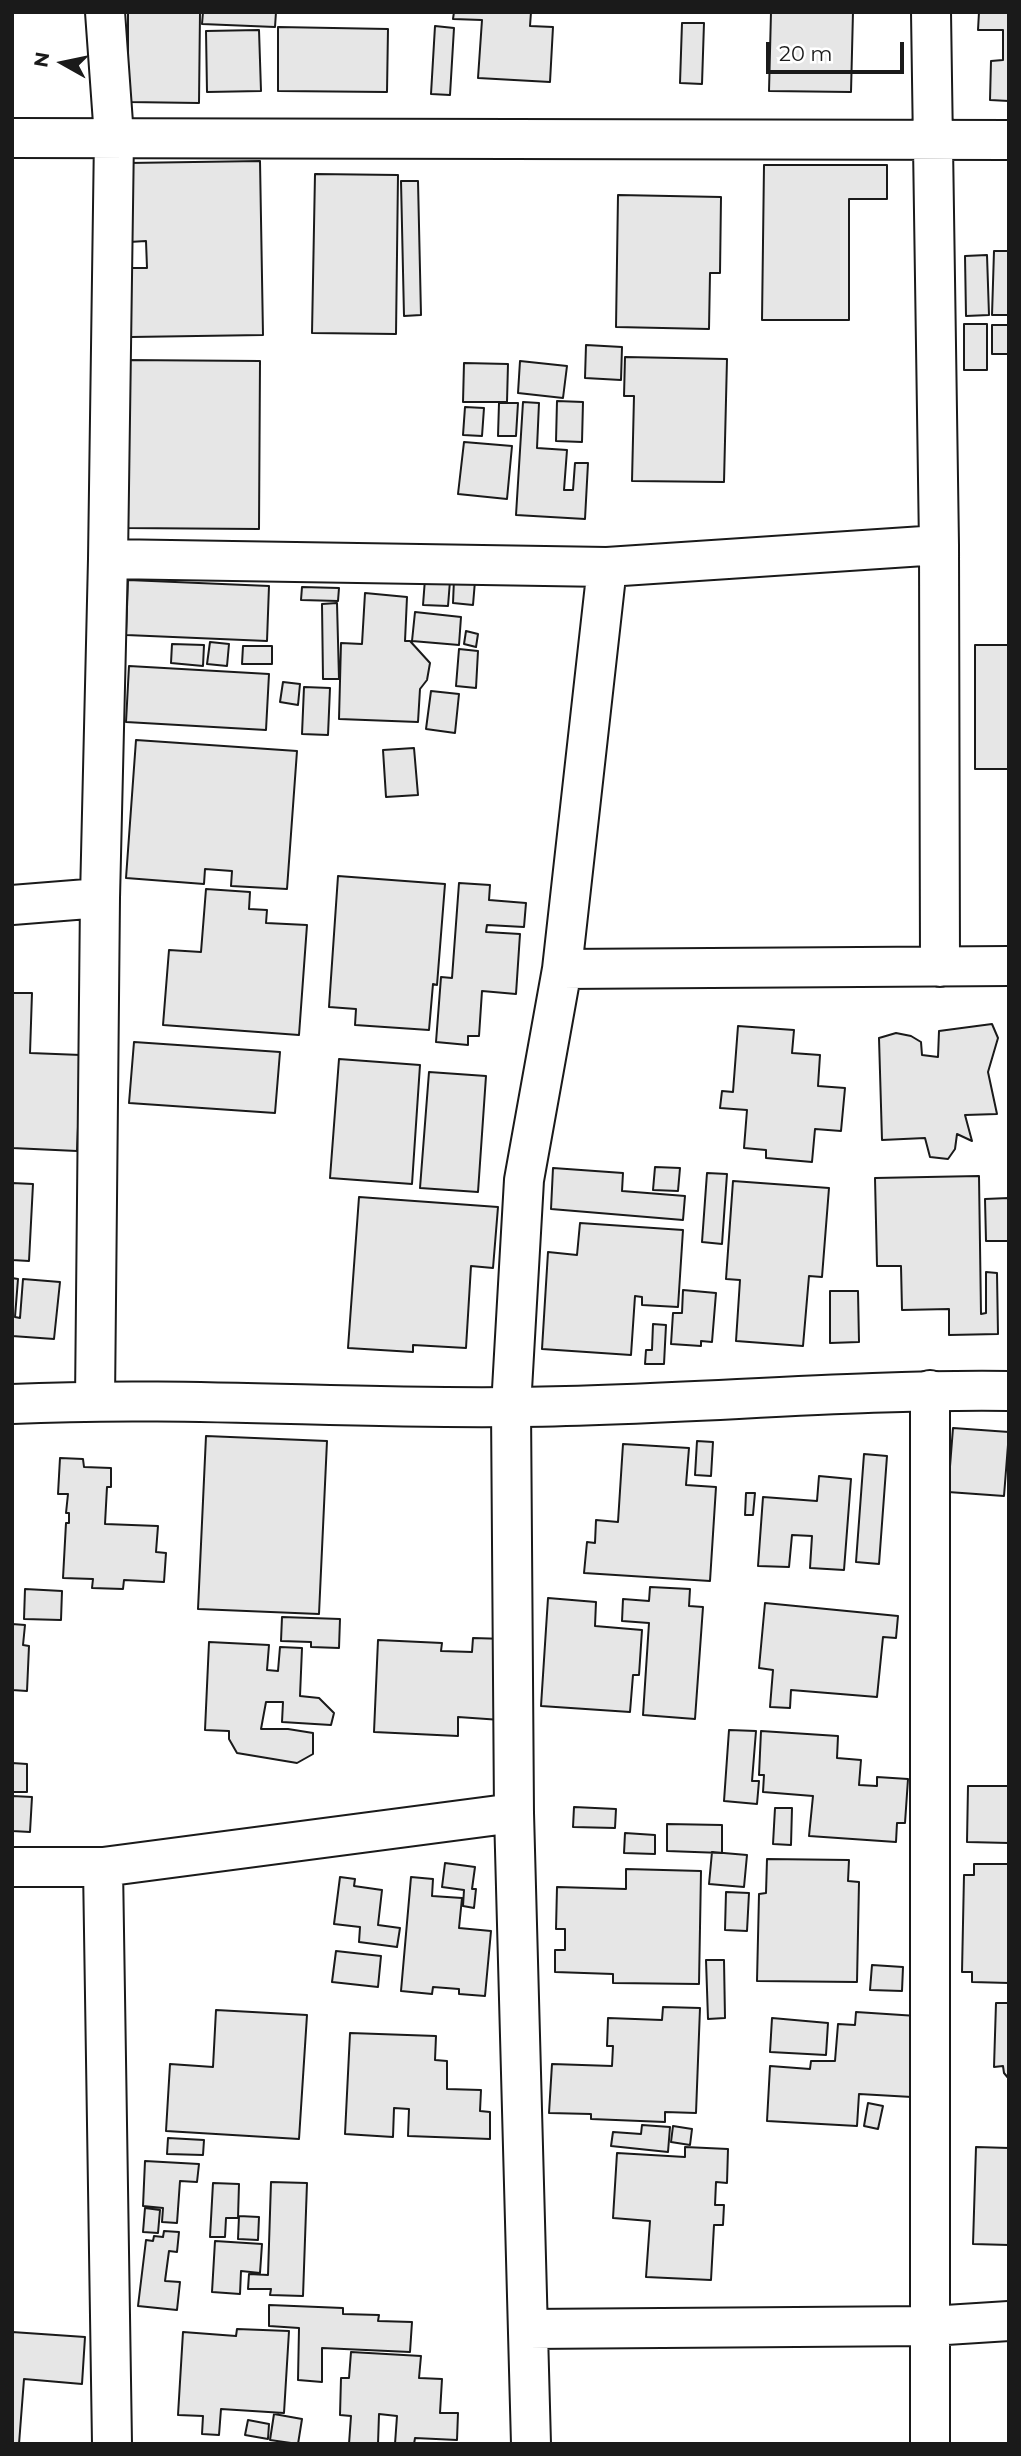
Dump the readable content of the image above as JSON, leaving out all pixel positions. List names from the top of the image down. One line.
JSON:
{"scale_bar":"20 m","north":"left"}
